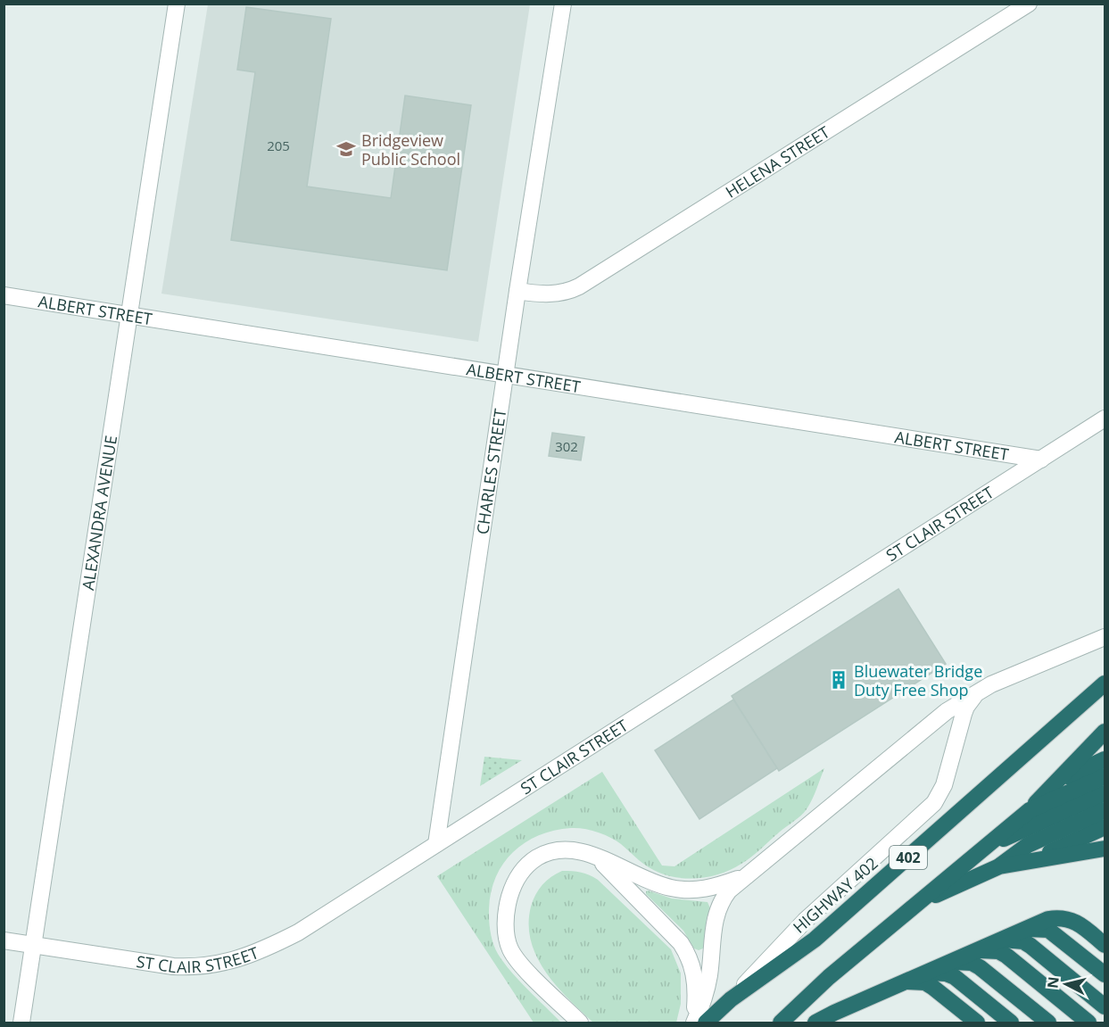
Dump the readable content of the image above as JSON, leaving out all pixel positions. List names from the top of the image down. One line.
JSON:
{"streets":{"highway":["402","HIGHWAY 402"],"street":["HELENA STREET","ALBERT STREET","CHARLES STREET","ALEXANDRA AVENUE","ST CLAIR STREET"]},"crossings":[["HELENA STREET","CHARLES STREET"],["ALBERT STREET","CHARLES STREET"],["ALBERT STREET","ALEXANDRA AVENUE"],["ALBERT STREET","ST CLAIR STREET"],["CHARLES STREET","ST CLAIR STREET"],["ALEXANDRA AVENUE","ST CLAIR STREET"]],"places":{"school or university":["Bridgeview Public School"],"building":["Bluewater Bridge Duty Free Shop"]},"house_numbers":["205","302"],"north":"left"}
